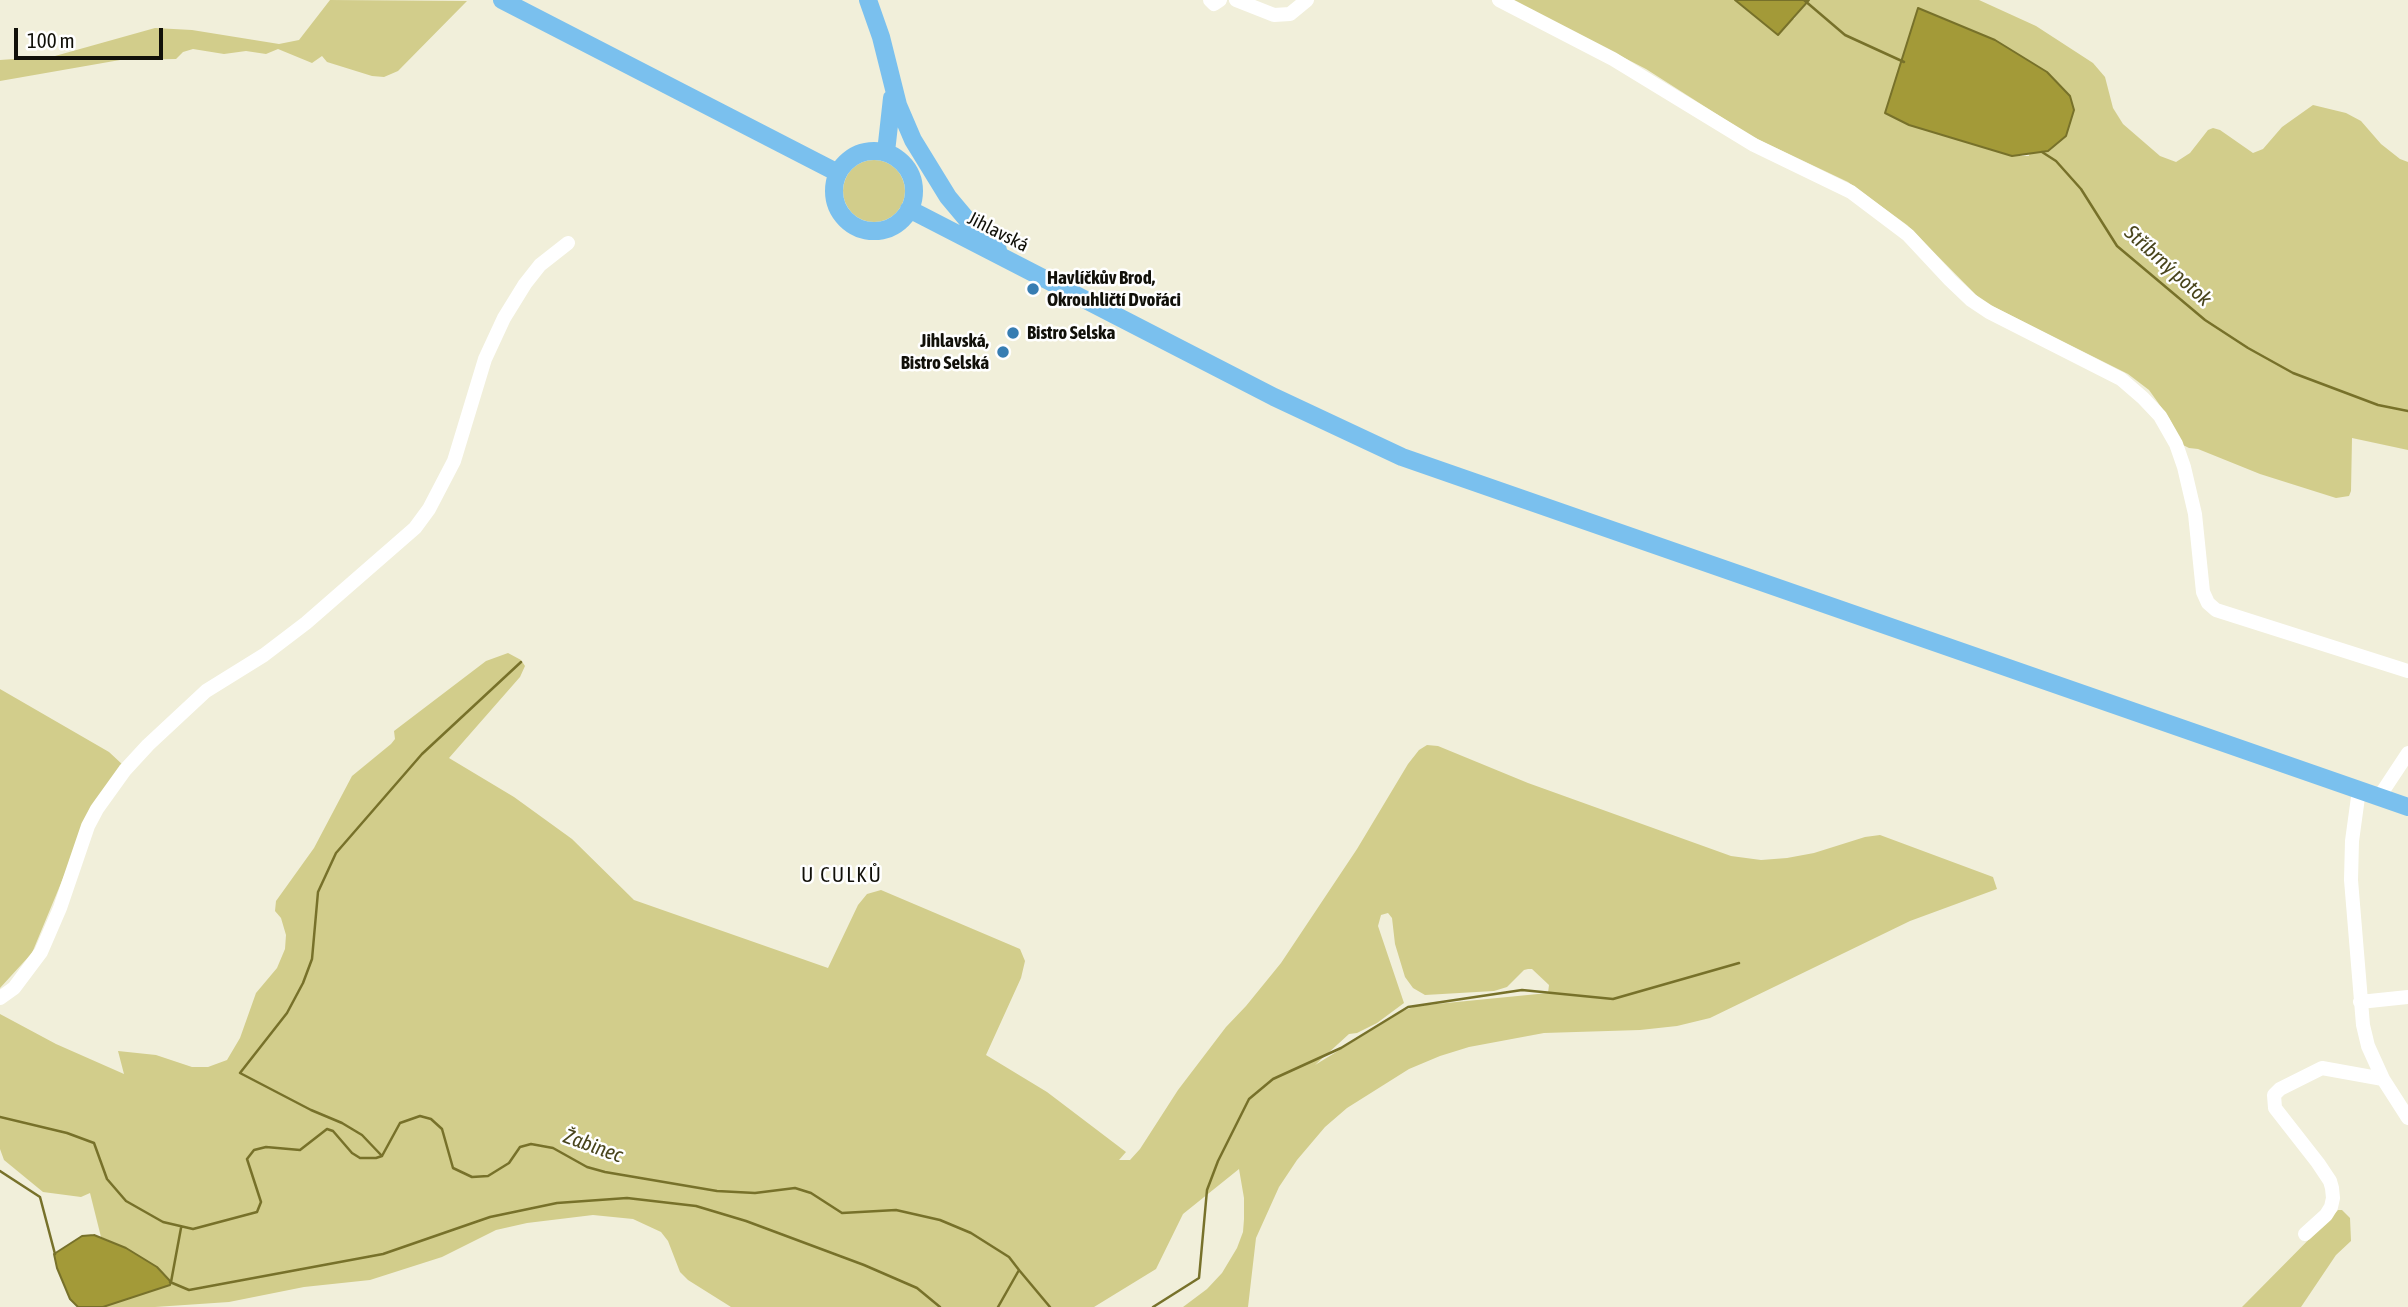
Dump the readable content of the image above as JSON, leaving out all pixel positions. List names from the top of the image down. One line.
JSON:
{"streets":{"main road":["Jihlavská"]},"districts":["U CULKŮ"],"water":["Stříbrný potok","Žabinec"],"places":["Havlíčkův Brod, Okrouhličtí Dvořáci","Bistro Selska","Jihlavská, Bistro Selská"],"scale_bar":"100 m"}
